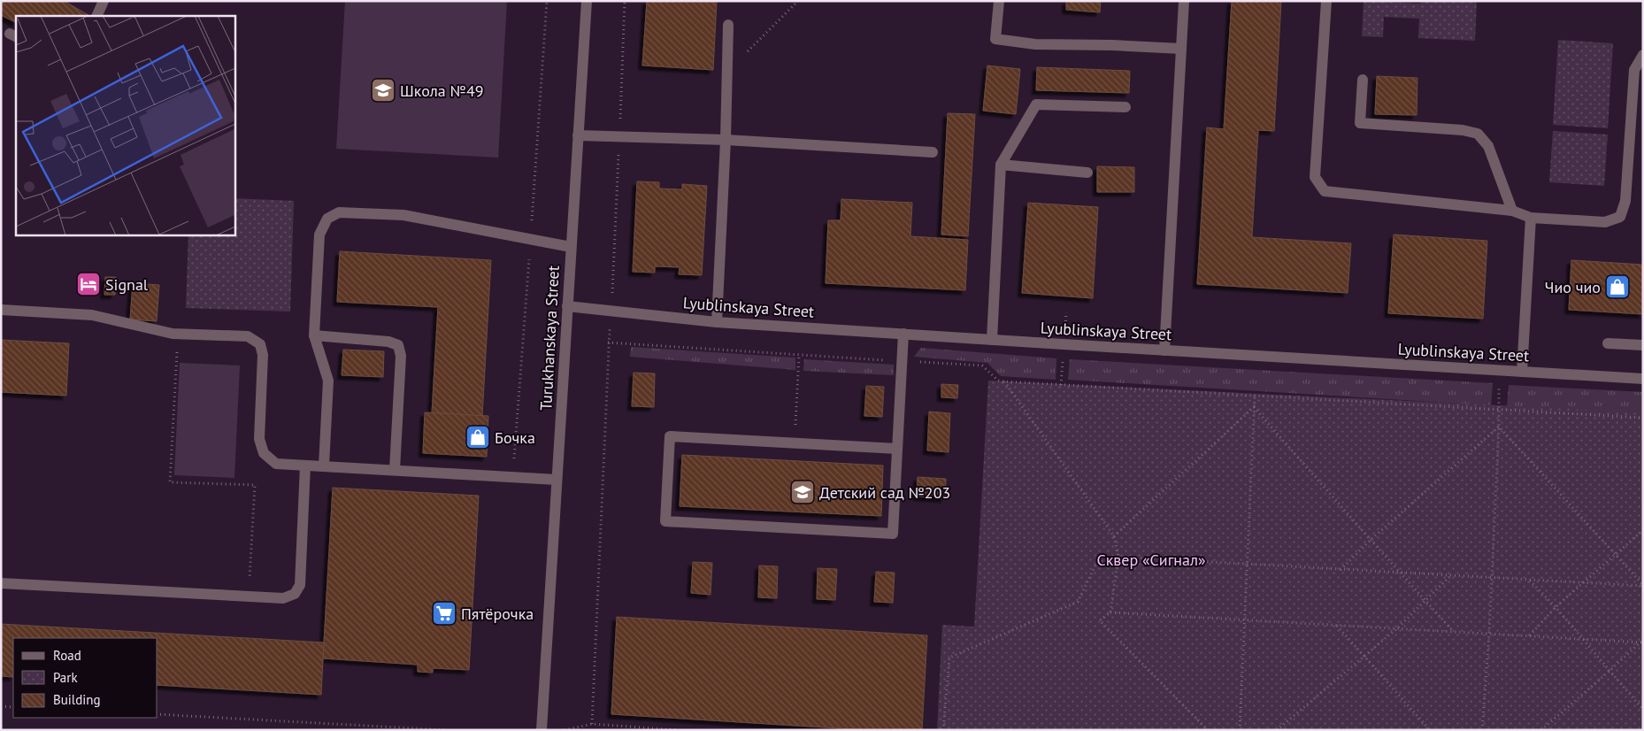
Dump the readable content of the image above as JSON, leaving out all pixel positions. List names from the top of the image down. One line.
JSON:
{"streets":{"street":["Lyublinskaya Street","Turukhanskaya Street"]},"crossings":[["Lyublinskaya Street","Turukhanskaya Street"]],"parks":["Сквер «Сигнал»"],"places":{"school or university":["Школа №49","Детский сад №203"],"hotel":["Signal"],"shop":["Чио чио","Бочка"],"supermarket":["Пятёрочка"]},"legend":["Road","Park","Building"]}
